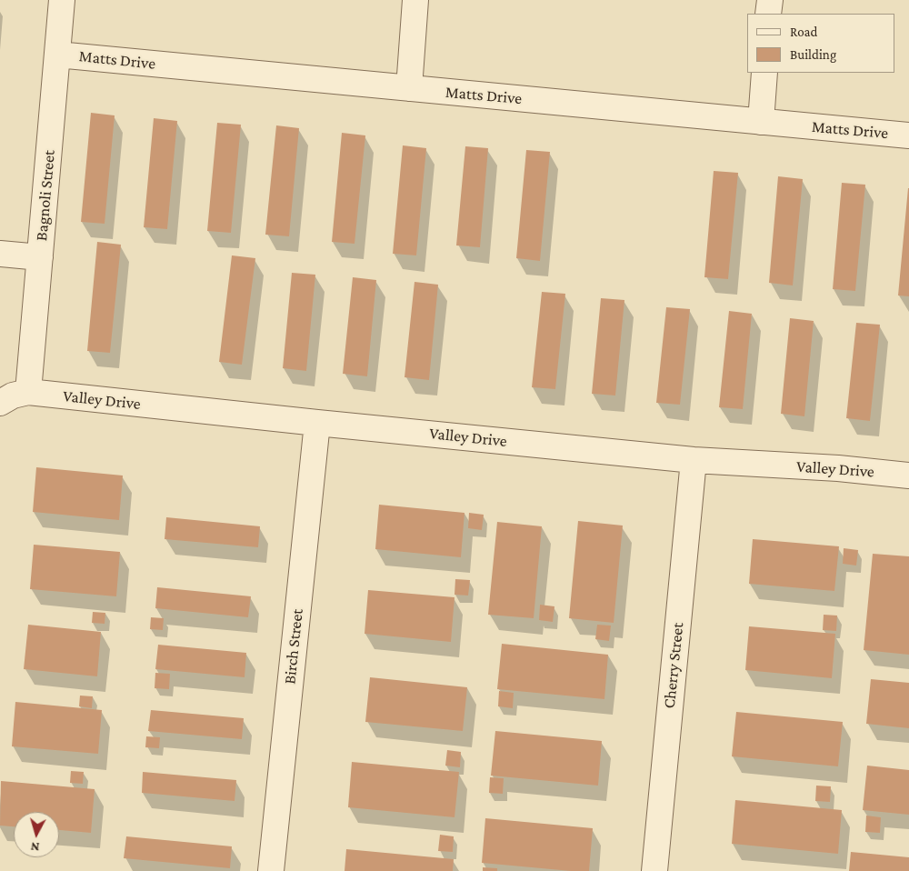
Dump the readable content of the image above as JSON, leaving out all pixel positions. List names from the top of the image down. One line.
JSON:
{"streets":{"street":["Matts Drive","Bagnoli Street","Valley Drive","Birch Street","Cherry Street"]},"crossings":[["Matts Drive","Bagnoli Street"],["Bagnoli Street","Valley Drive"],["Valley Drive","Birch Street"],["Valley Drive","Cherry Street"]],"legend":["Road","Building"],"north":"bottom"}
